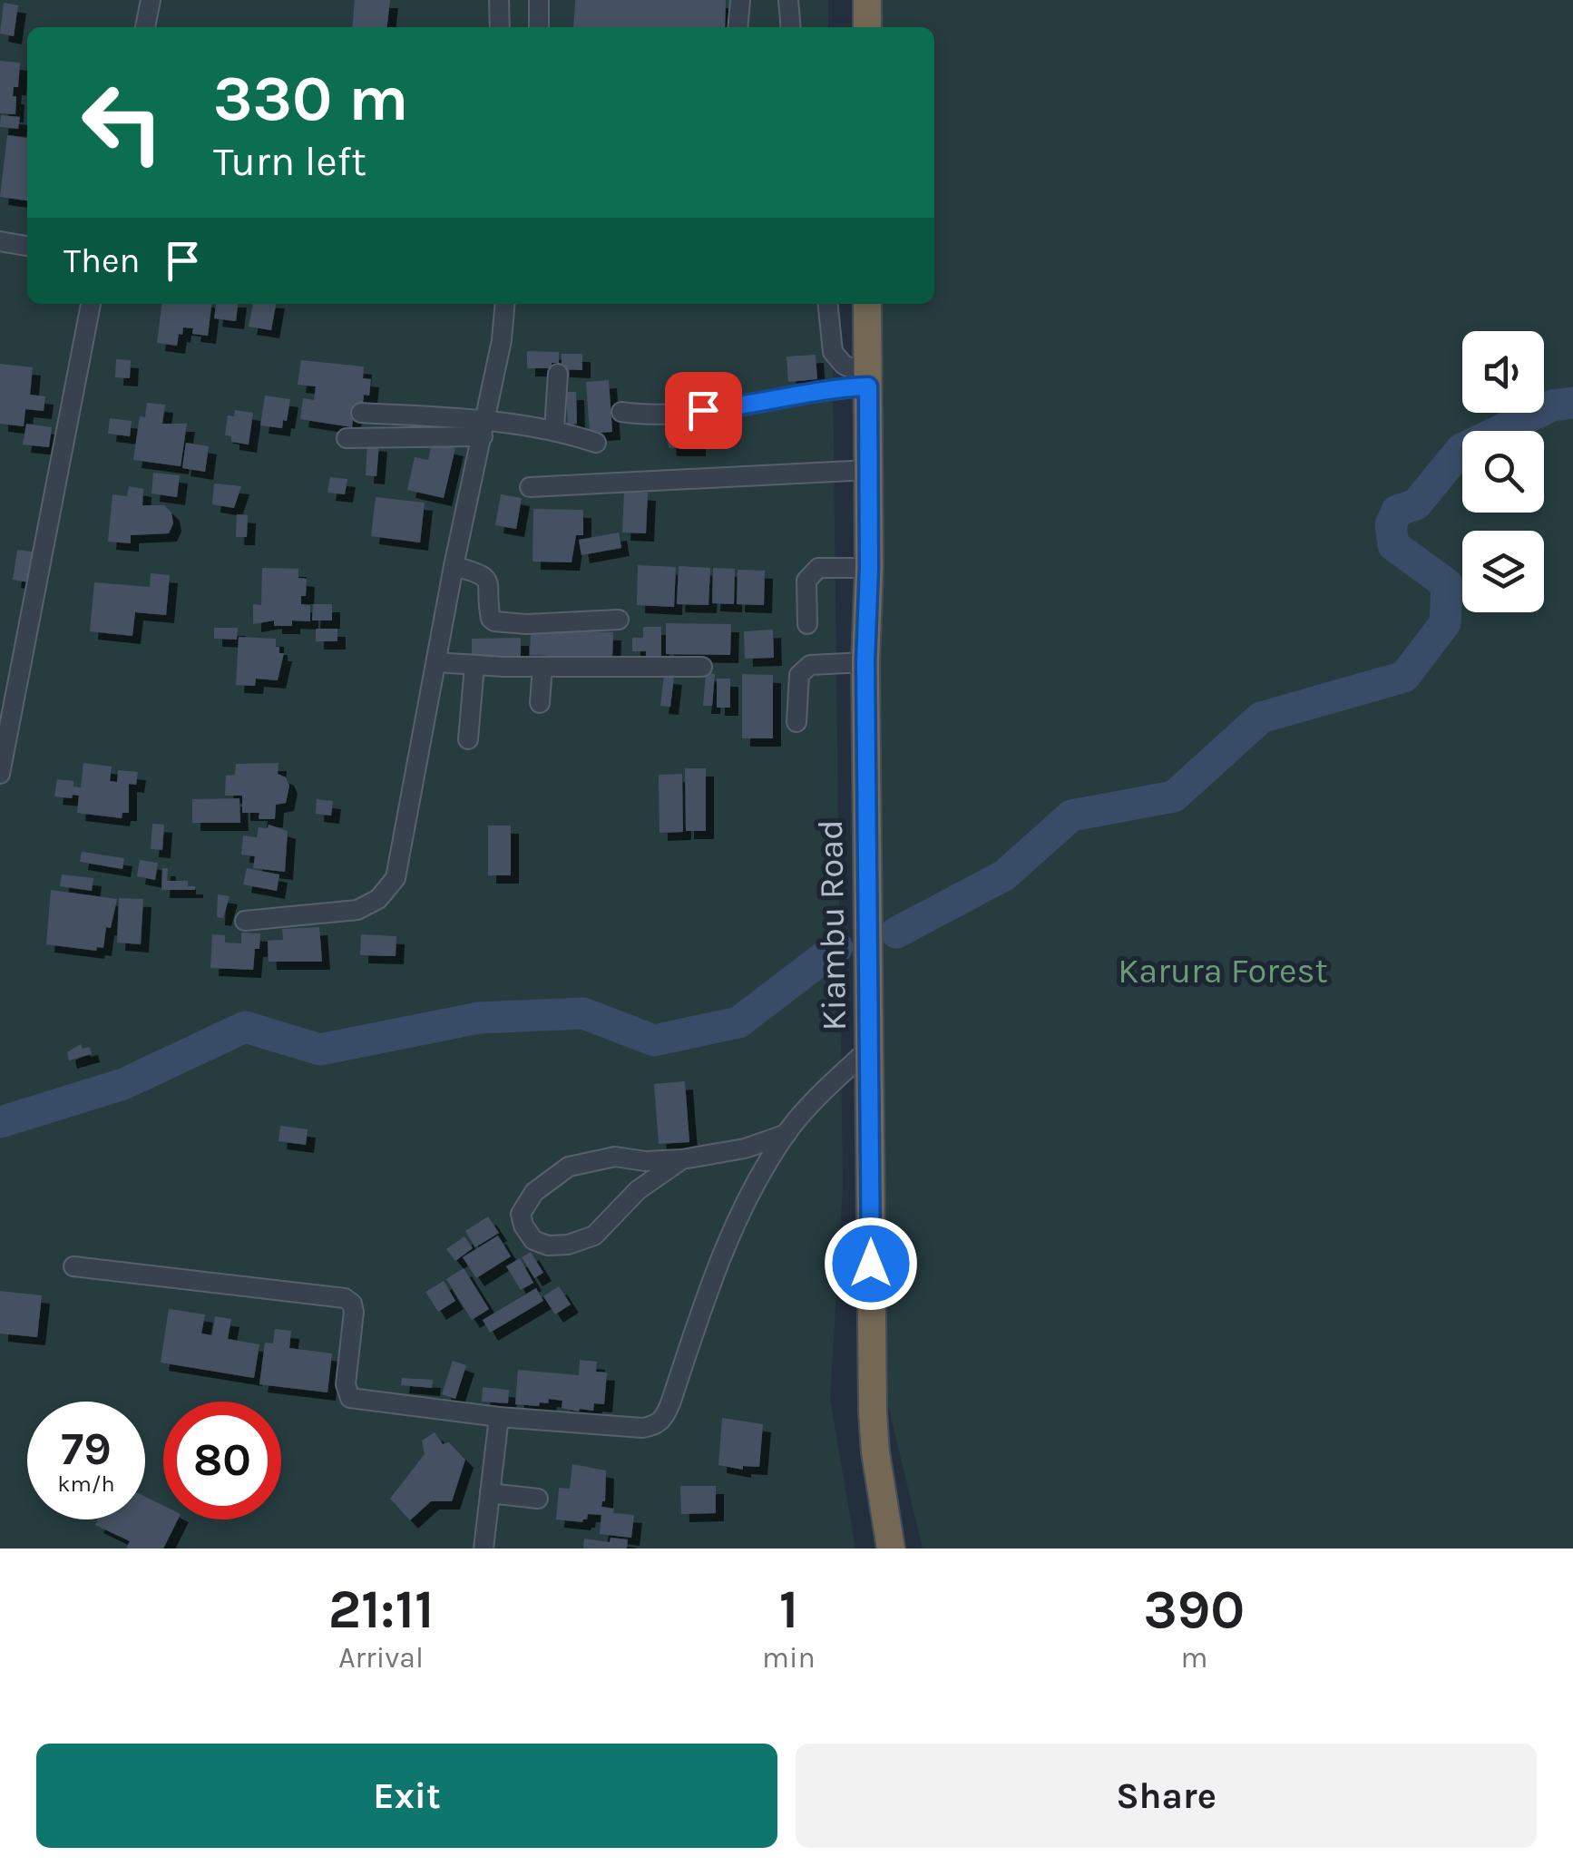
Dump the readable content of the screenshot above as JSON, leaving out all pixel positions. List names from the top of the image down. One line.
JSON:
{"streets":{"highway":["Kiambu Road"]},"parks":["Karura Forest"],"page":{"turn":["330 m","Turn left"],"then":"Then","speed":"79 km/h","limit":"80","eta":["21:11","Arrival","1","min","390","m"],"buttons":["Exit","Share"]}}
